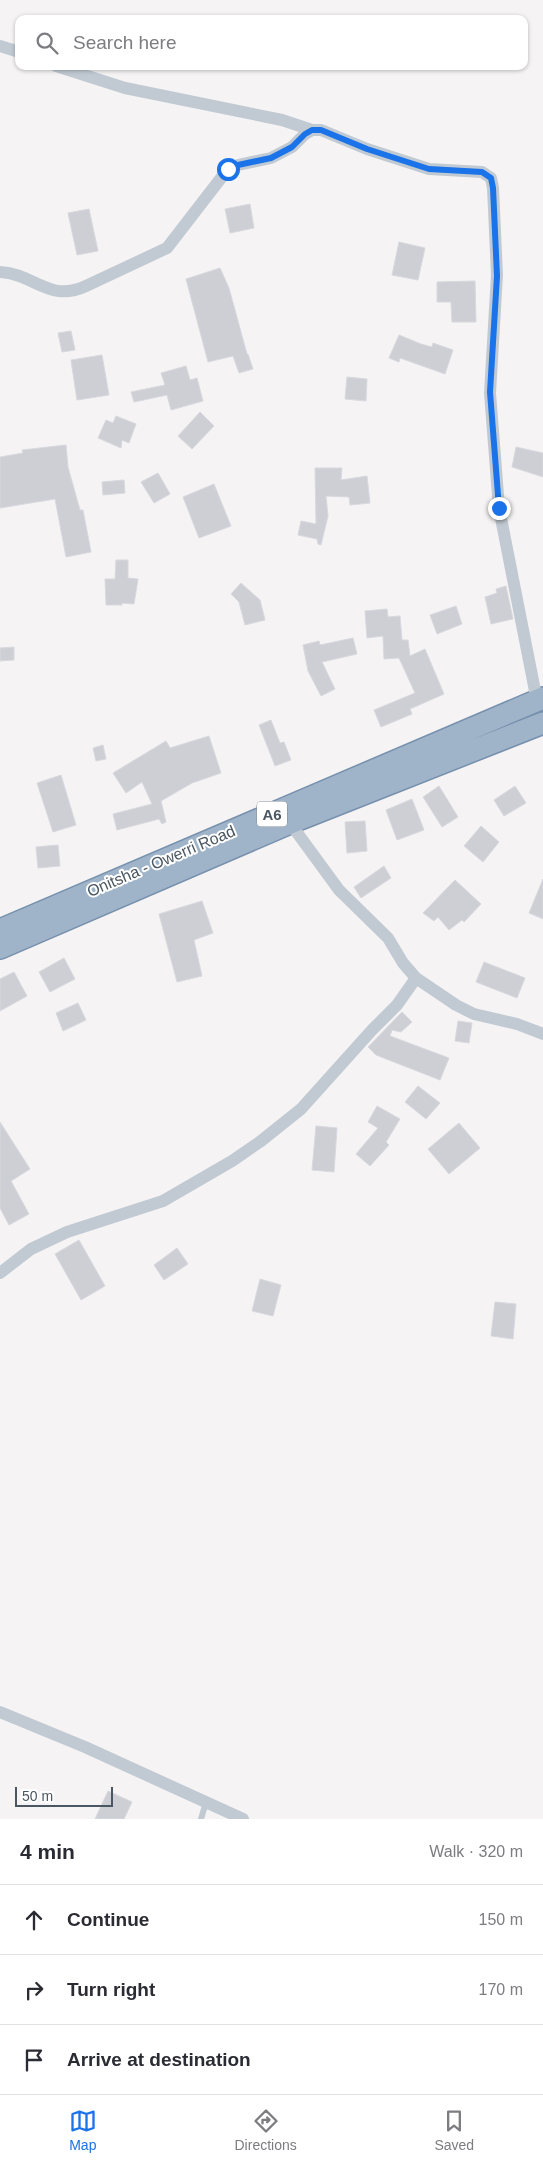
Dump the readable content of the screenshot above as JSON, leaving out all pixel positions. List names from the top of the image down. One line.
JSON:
{"streets":{"highway":["A6","Onitsha - Owerri Road"]},"scale_bar":"50 m","page":{"search":"Search here","scale":"50 m","heading":["4 min","Walk · 320 m"],"list":[["Continue","150 m"],["Turn right","170 m"],"Arrive at destination"],"nav":["Map","Directions","Saved"]}}
